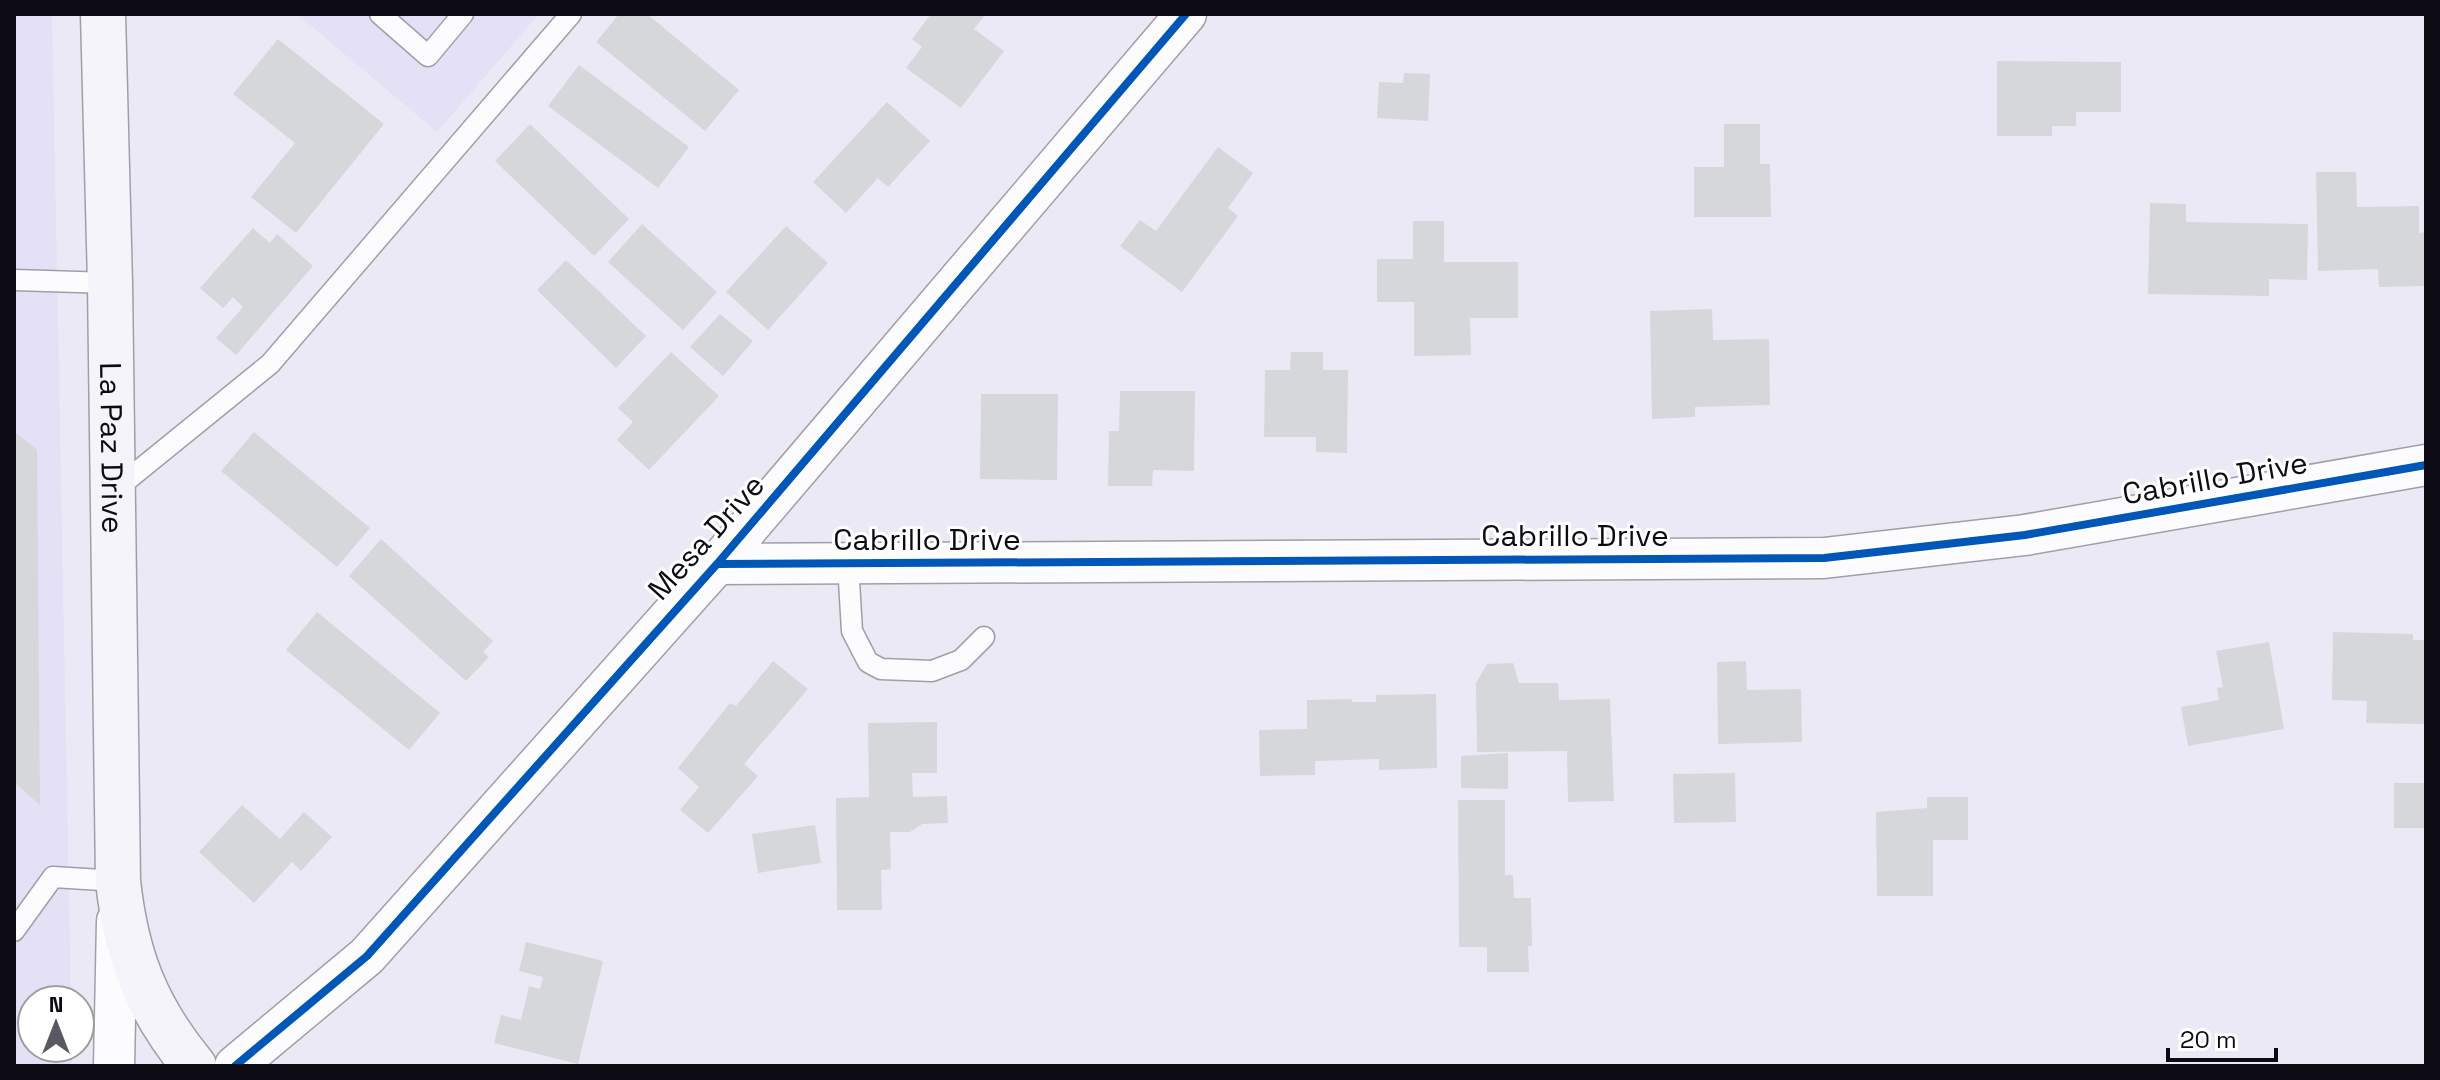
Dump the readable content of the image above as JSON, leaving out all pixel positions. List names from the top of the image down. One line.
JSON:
{"streets":{"main road":["La Paz Drive"],"street":["Cabrillo Drive","Mesa Drive"]},"crossings":[["Cabrillo Drive","Mesa Drive"]],"scale_bar":"20 m","north":"top"}
